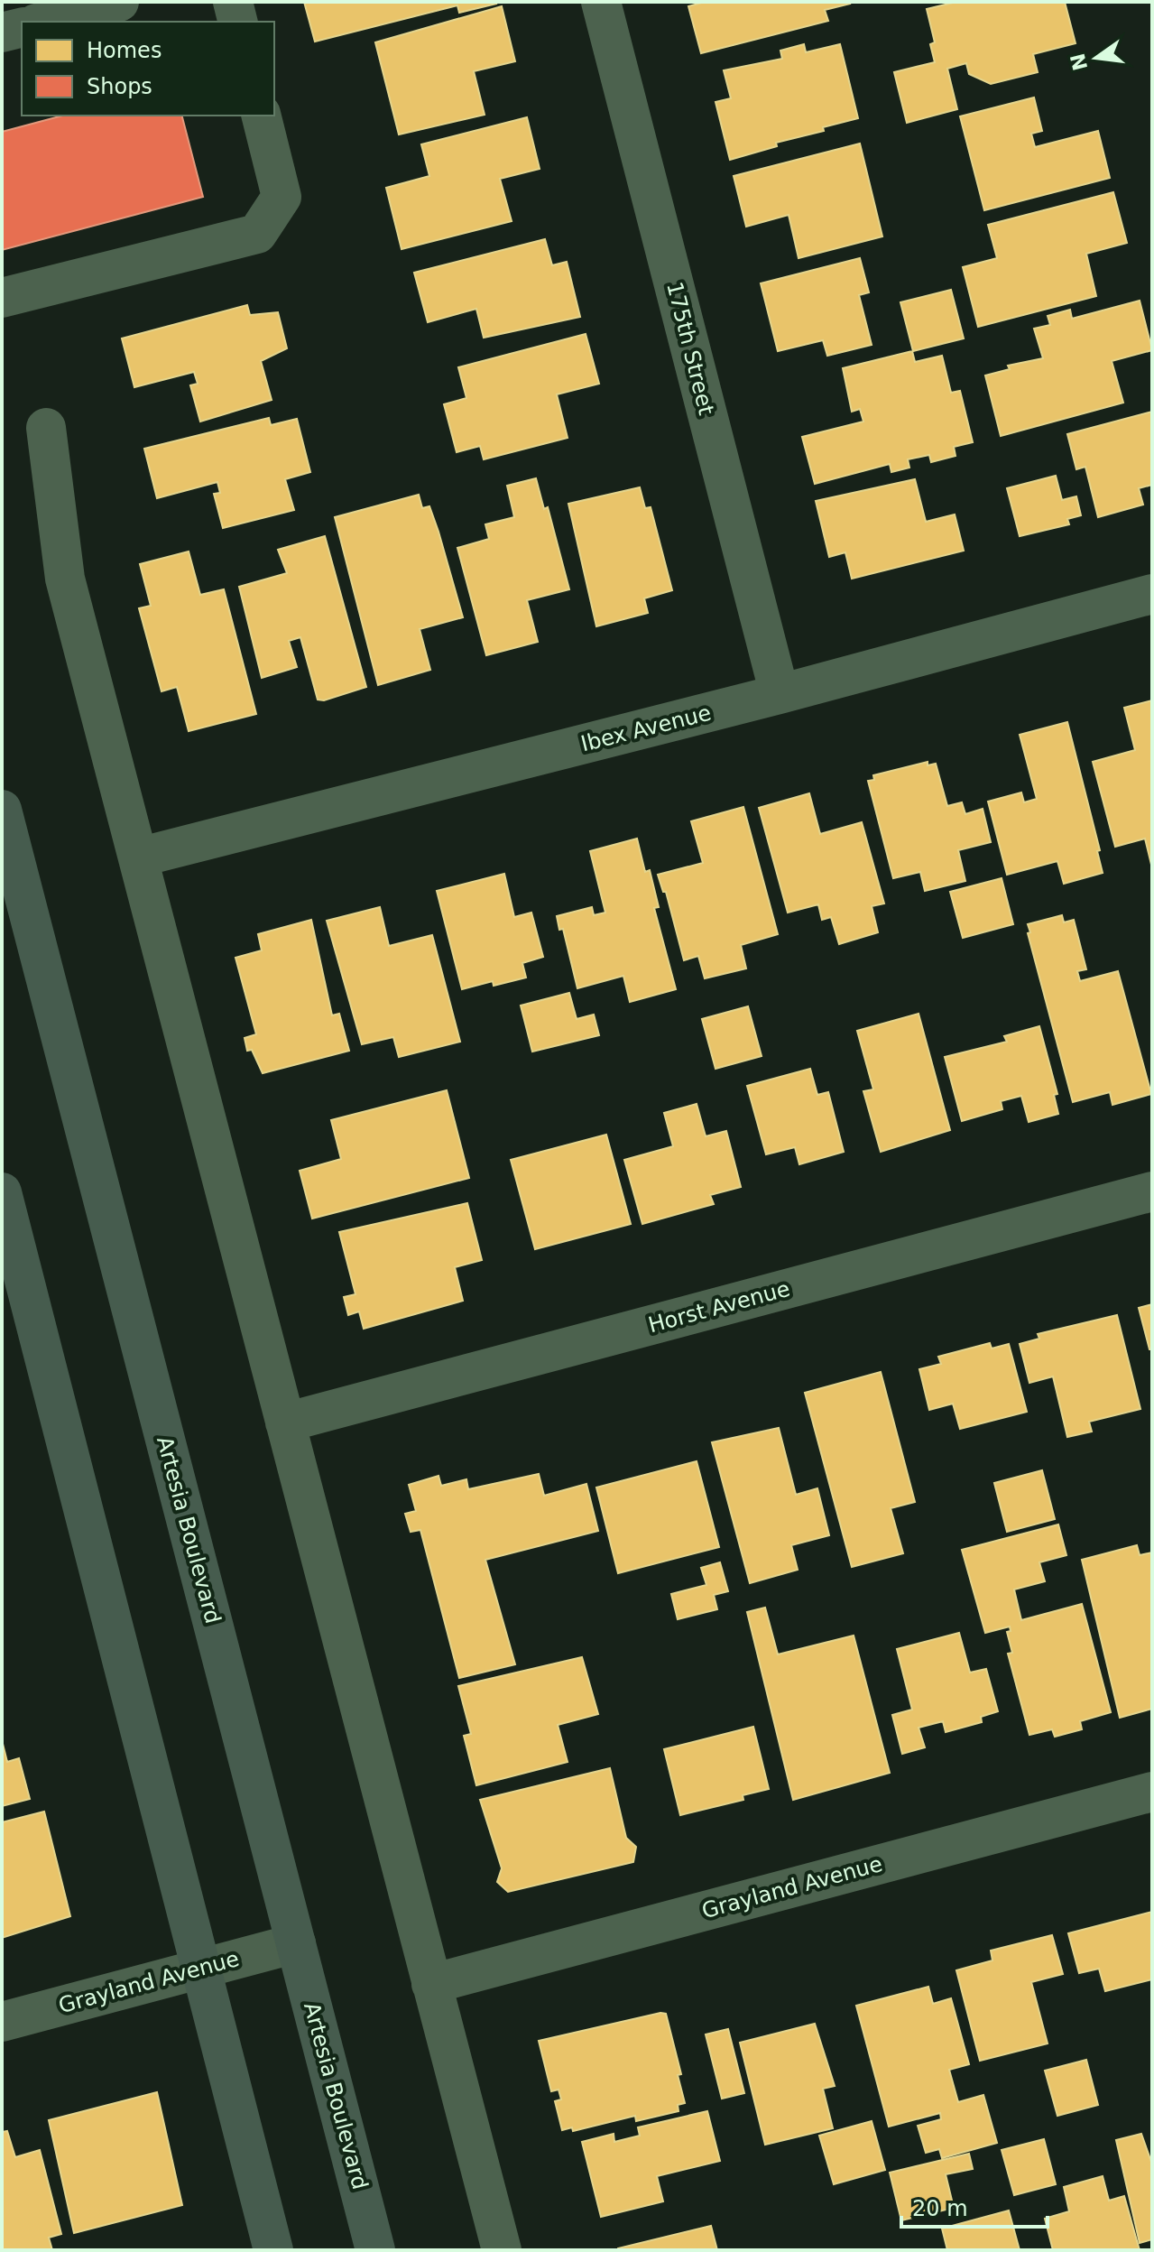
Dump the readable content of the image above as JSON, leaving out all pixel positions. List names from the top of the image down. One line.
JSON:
{"streets":{"main road":["Artesia Boulevard"],"street":["175th Street","Ibex Avenue","Horst Avenue","Grayland Avenue"]},"crossings":[["175th Street","Ibex Avenue"],["Artesia Boulevard","Grayland Avenue"]],"legend":["Homes","Shops"],"scale_bar":"20 m","north":"left"}
